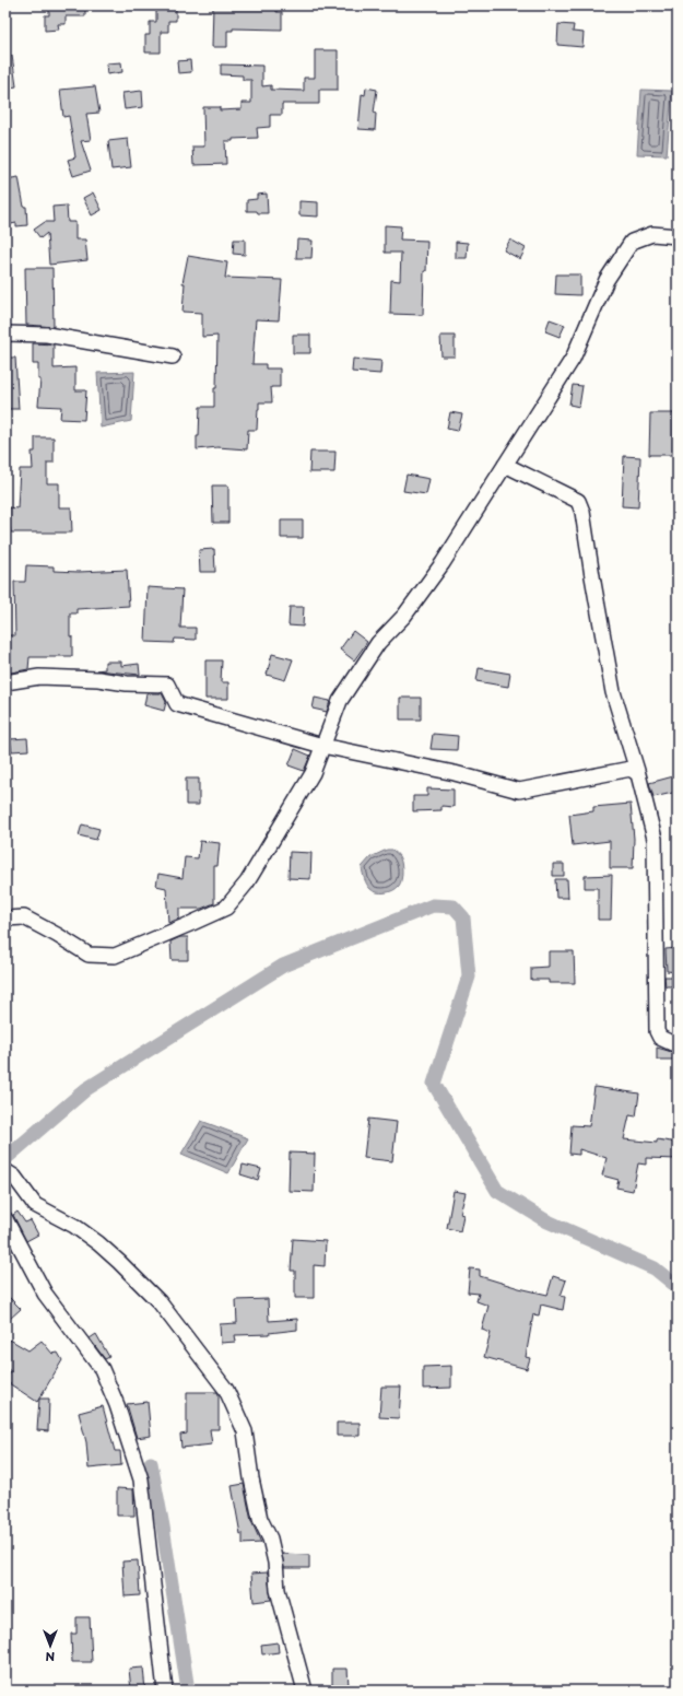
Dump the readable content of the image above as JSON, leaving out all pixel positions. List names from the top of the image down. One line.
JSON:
{"north":"bottom"}
